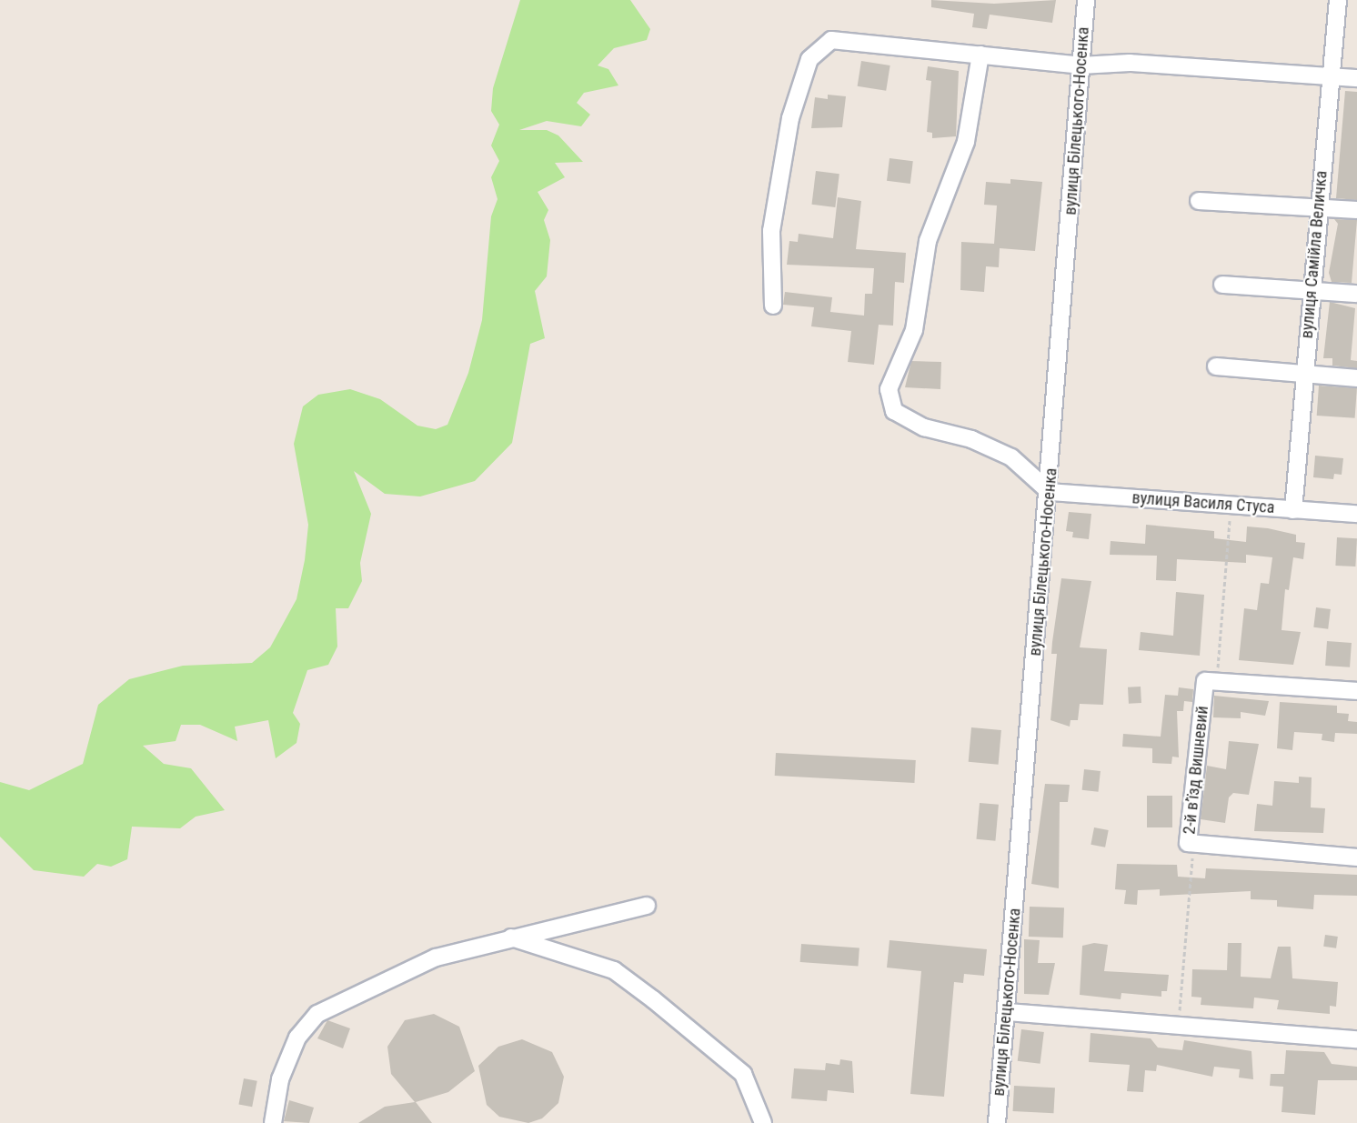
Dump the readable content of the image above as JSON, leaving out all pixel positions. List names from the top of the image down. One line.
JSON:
{"streets":{"street":["вулиця Білецького-Носенка","вулиця Самійла Величка","вулиця Василя Стуса","2-й вʼїзд Вишневий"]},"crossings":[["вулиця Білецького-Носенка","вулиця Василя Стуса"],["вулиця Самійла Величка","вулиця Василя Стуса"]]}
